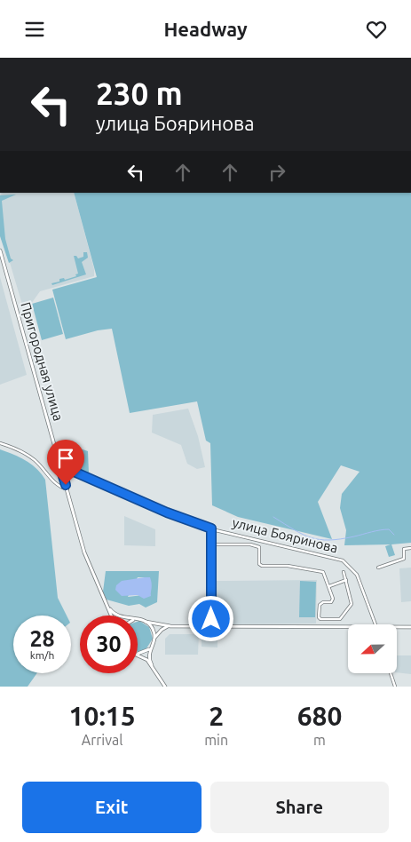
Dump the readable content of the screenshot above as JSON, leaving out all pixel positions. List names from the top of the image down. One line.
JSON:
{"streets":{"main road":["Пригородная улица"],"street":["улица Бояринова"]},"crossings":[["Пригородная улица","улица Бояринова"]],"north":"left","page":{"header":"Headway","turn":["230 m","улица Бояринова"],"speed":"28 km/h","limit":"30","eta":["10:15","Arrival","2","min","680","m"],"buttons":["Exit","Share"]}}
